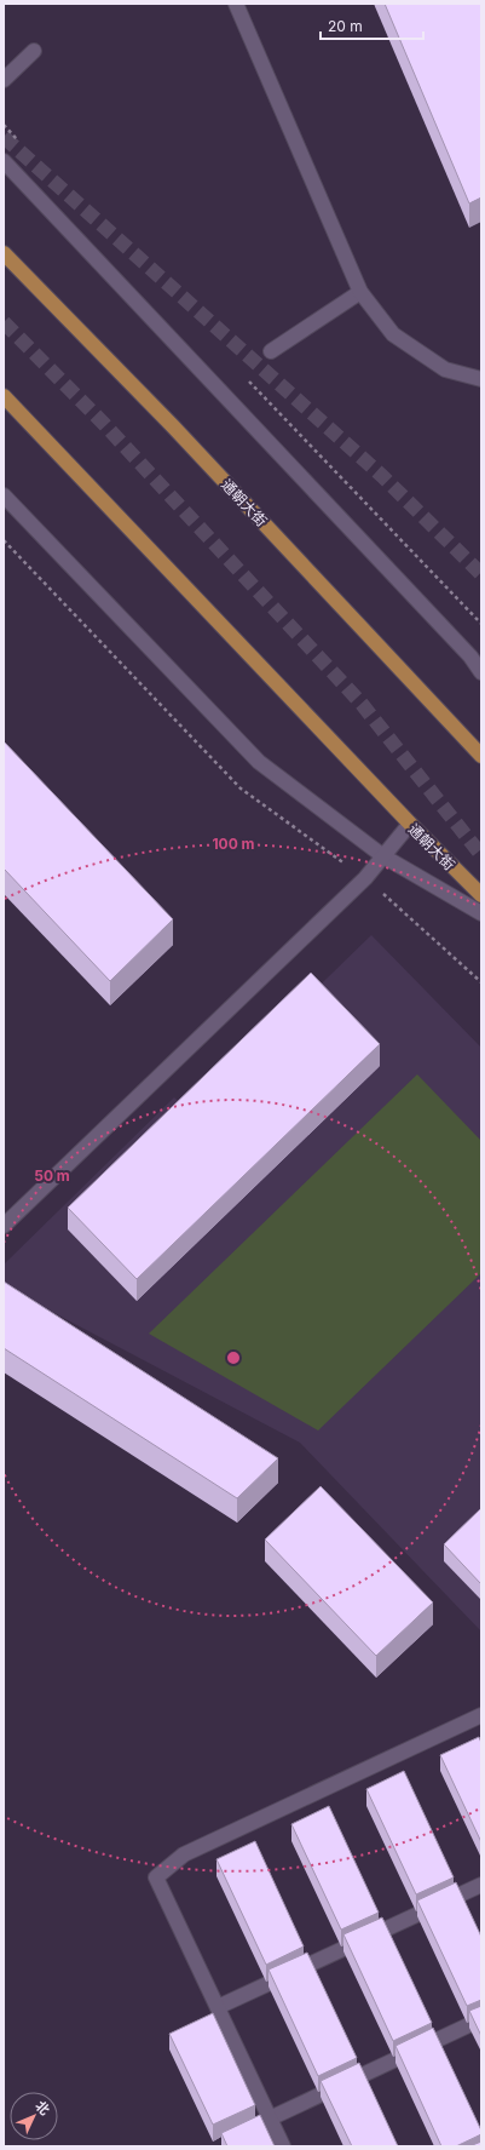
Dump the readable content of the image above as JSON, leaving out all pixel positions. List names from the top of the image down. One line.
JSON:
{"streets":{"main road":["通朝大街"]},"scale_bar":"20 m","north":"top right","rings":["100 m","50 m"]}
